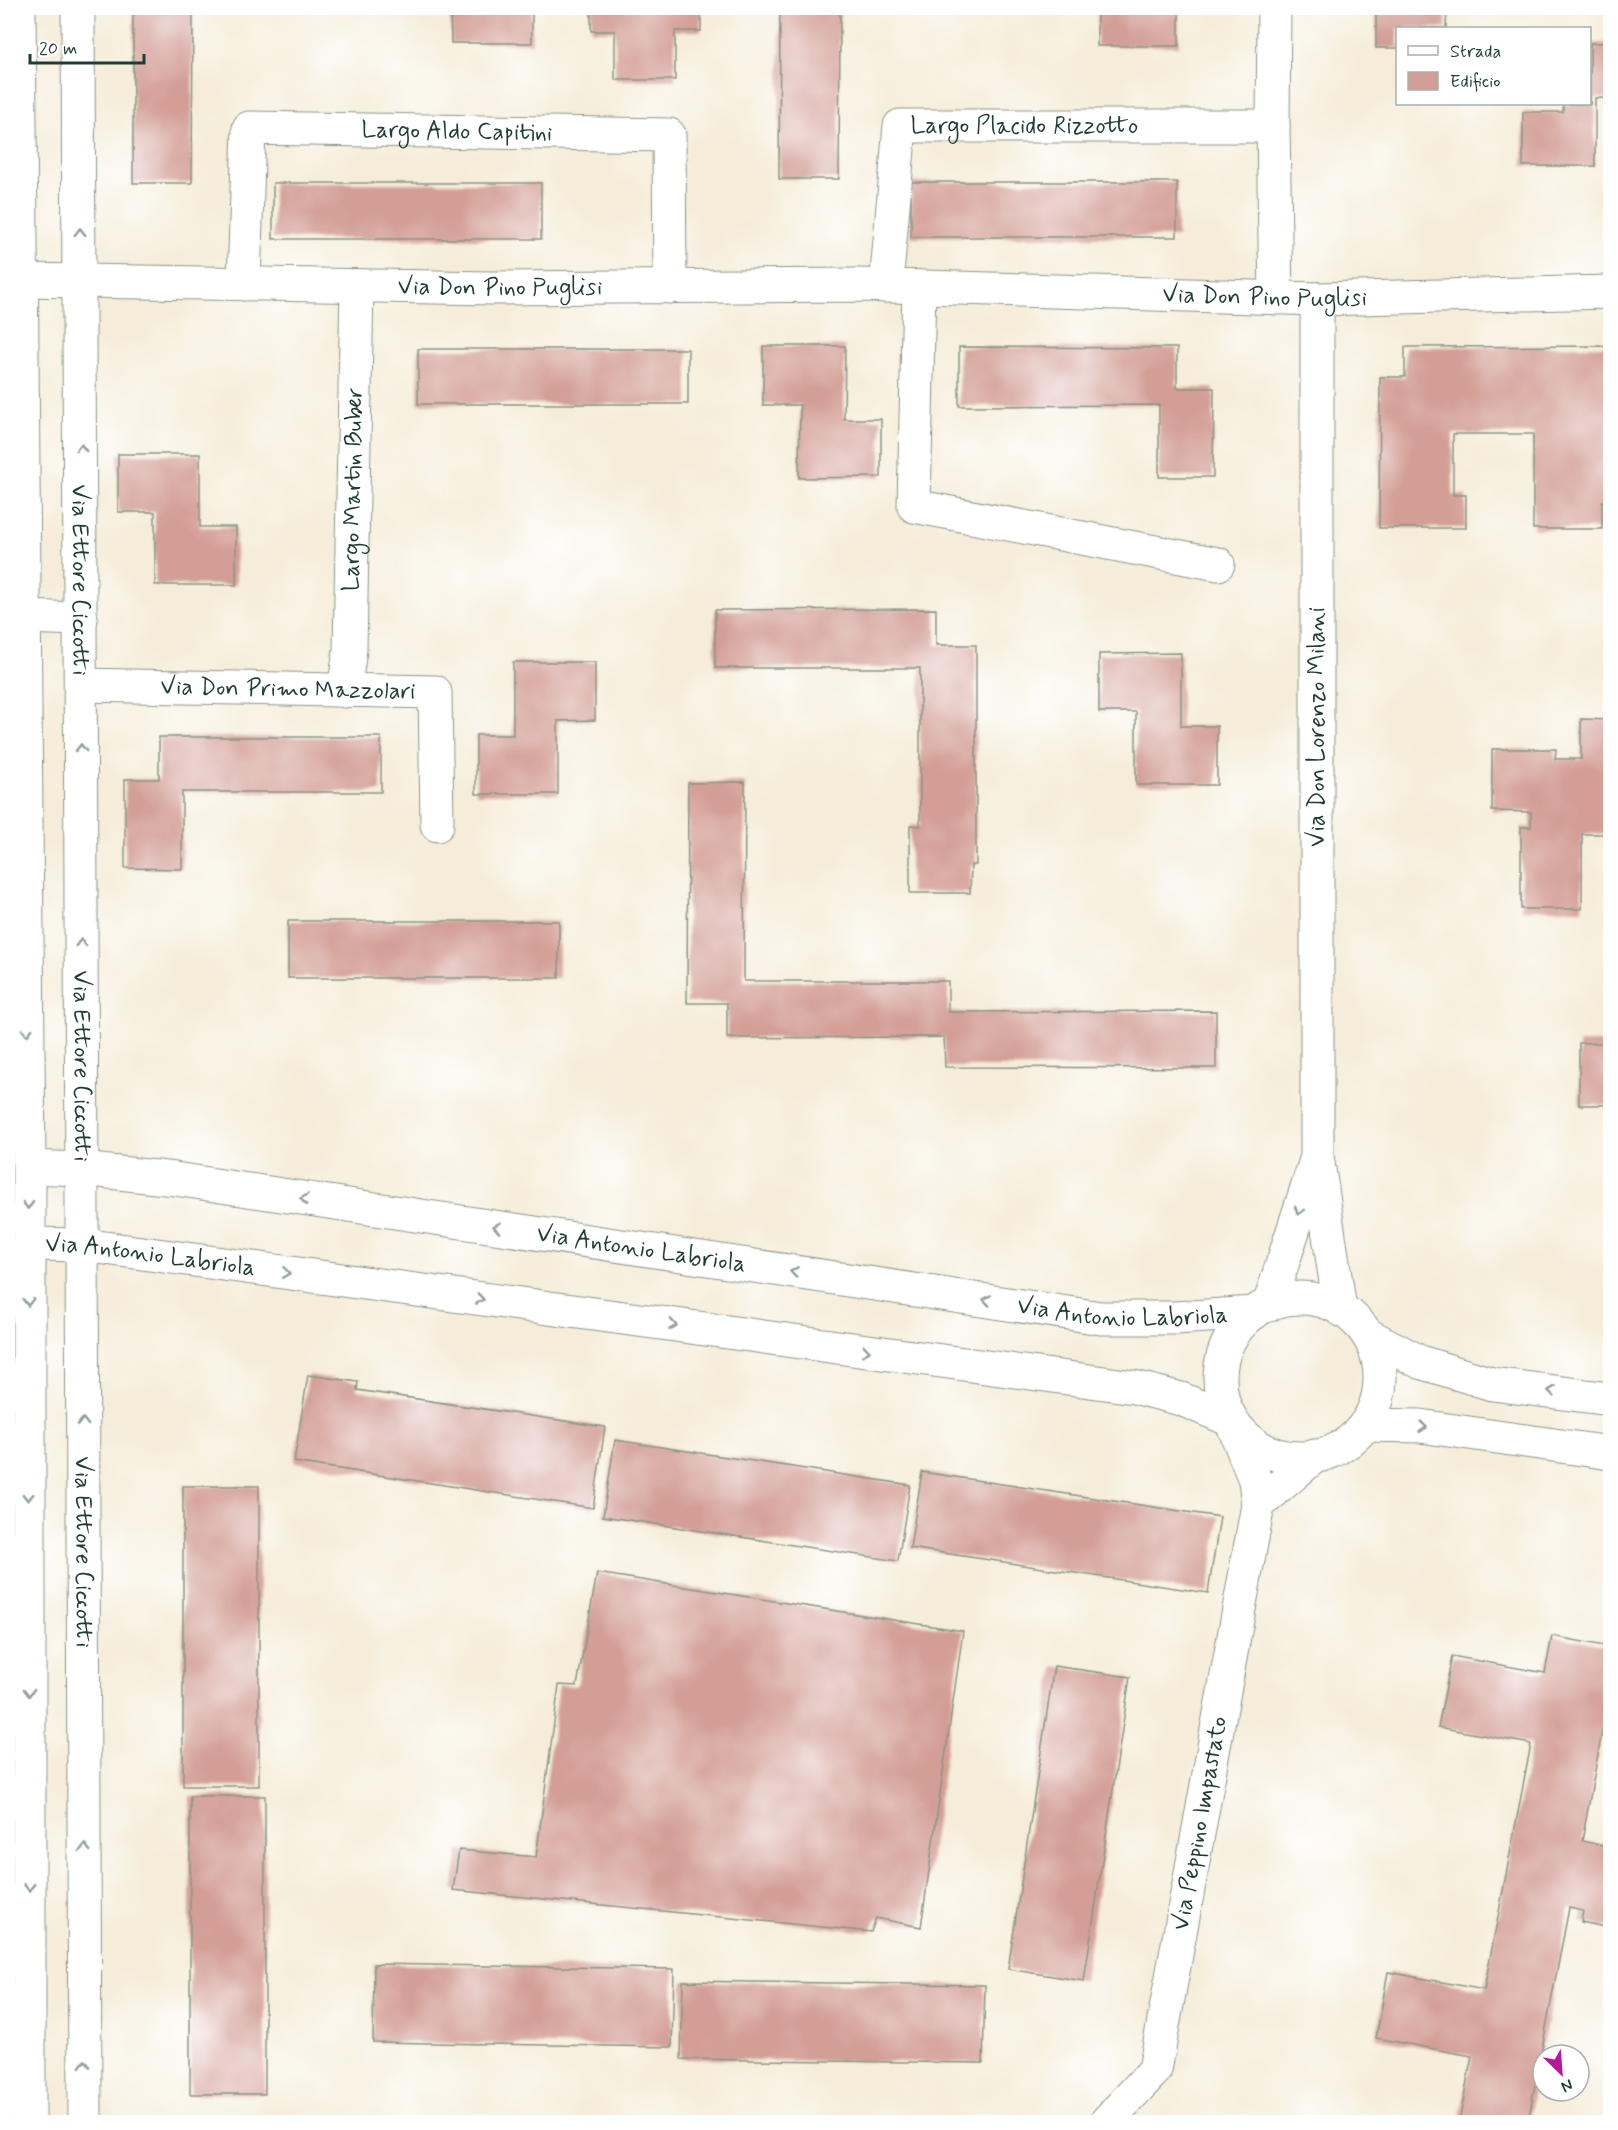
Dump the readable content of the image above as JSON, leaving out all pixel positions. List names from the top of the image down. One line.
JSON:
{"streets":{"street":["Largo Placido Rizzotto","Largo Aldo Capitini","Via Don Pino Puglisi","Largo Martin Buber","Via Ettore Ciccotti","Via Don Primo Mazzolari","Via Don Lorenzo Milani","Via Antonio Labriola","Via Peppino Impastato"]},"crossings":[["Largo Placido Rizzotto","Via Don Pino Puglisi"],["Largo Aldo Capitini","Via Don Pino Puglisi"],["Via Don Pino Puglisi","Largo Martin Buber"],["Via Don Pino Puglisi","Via Ettore Ciccotti"],["Via Don Pino Puglisi","Via Don Lorenzo Milani"],["Largo Martin Buber","Via Don Primo Mazzolari"],["Via Ettore Ciccotti","Via Don Primo Mazzolari"],["Via Ettore Ciccotti","Via Antonio Labriola"],["Via Don Lorenzo Milani","Via Antonio Labriola"],["Via Don Lorenzo Milani","Via Peppino Impastato"],["Via Antonio Labriola","Via Peppino Impastato"]],"legend":["Strada","Edificio"],"scale_bar":"20 m","north":"bottom right"}
